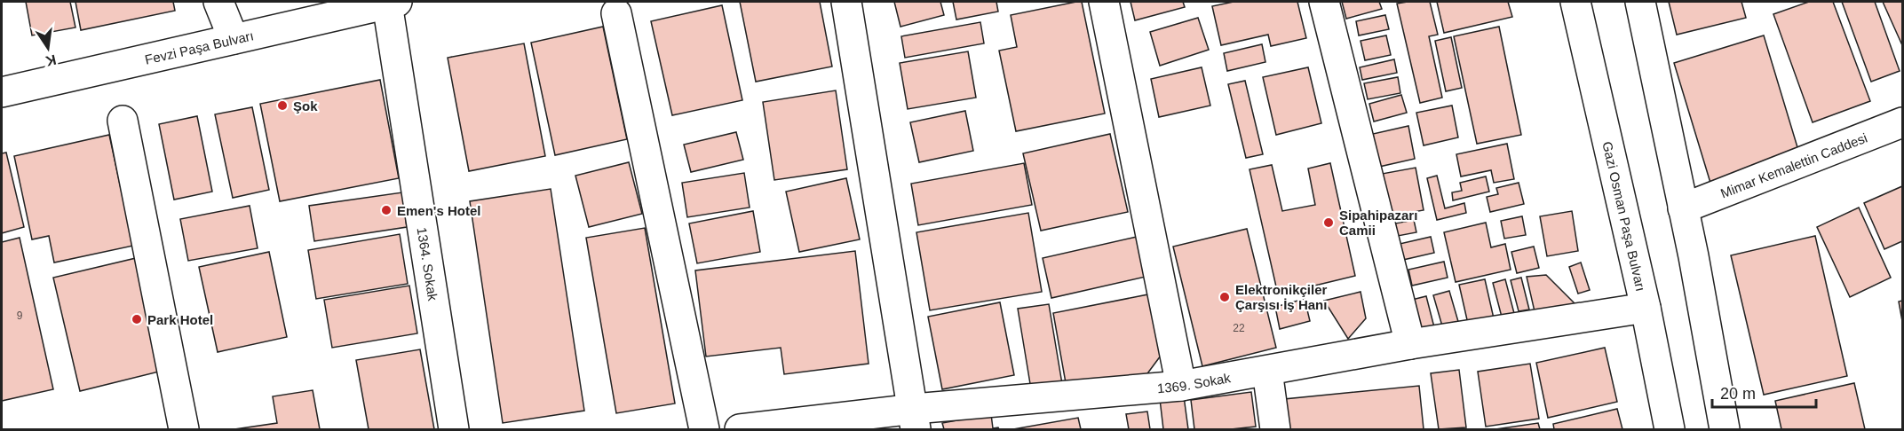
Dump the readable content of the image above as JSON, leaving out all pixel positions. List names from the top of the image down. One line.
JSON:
{"streets":{"street":["Fevzi Paşa Bulvarı","Mimar Kemalettin Caddesi","Gazi Osman Paşa Bulvarı","1364. Sokak","1369. Sokak"]},"crossings":[["Fevzi Paşa Bulvarı","1364. Sokak"],["Gazi Osman Paşa Bulvarı","1369. Sokak"]],"places":["Şok","Emen's Hotel","Sipahipazarı Camii","Elektronikçiler Çarşısı İş Hanı","Park Hotel"],"house_numbers":["9","22"],"scale_bar":"20 m","north":"bottom"}
